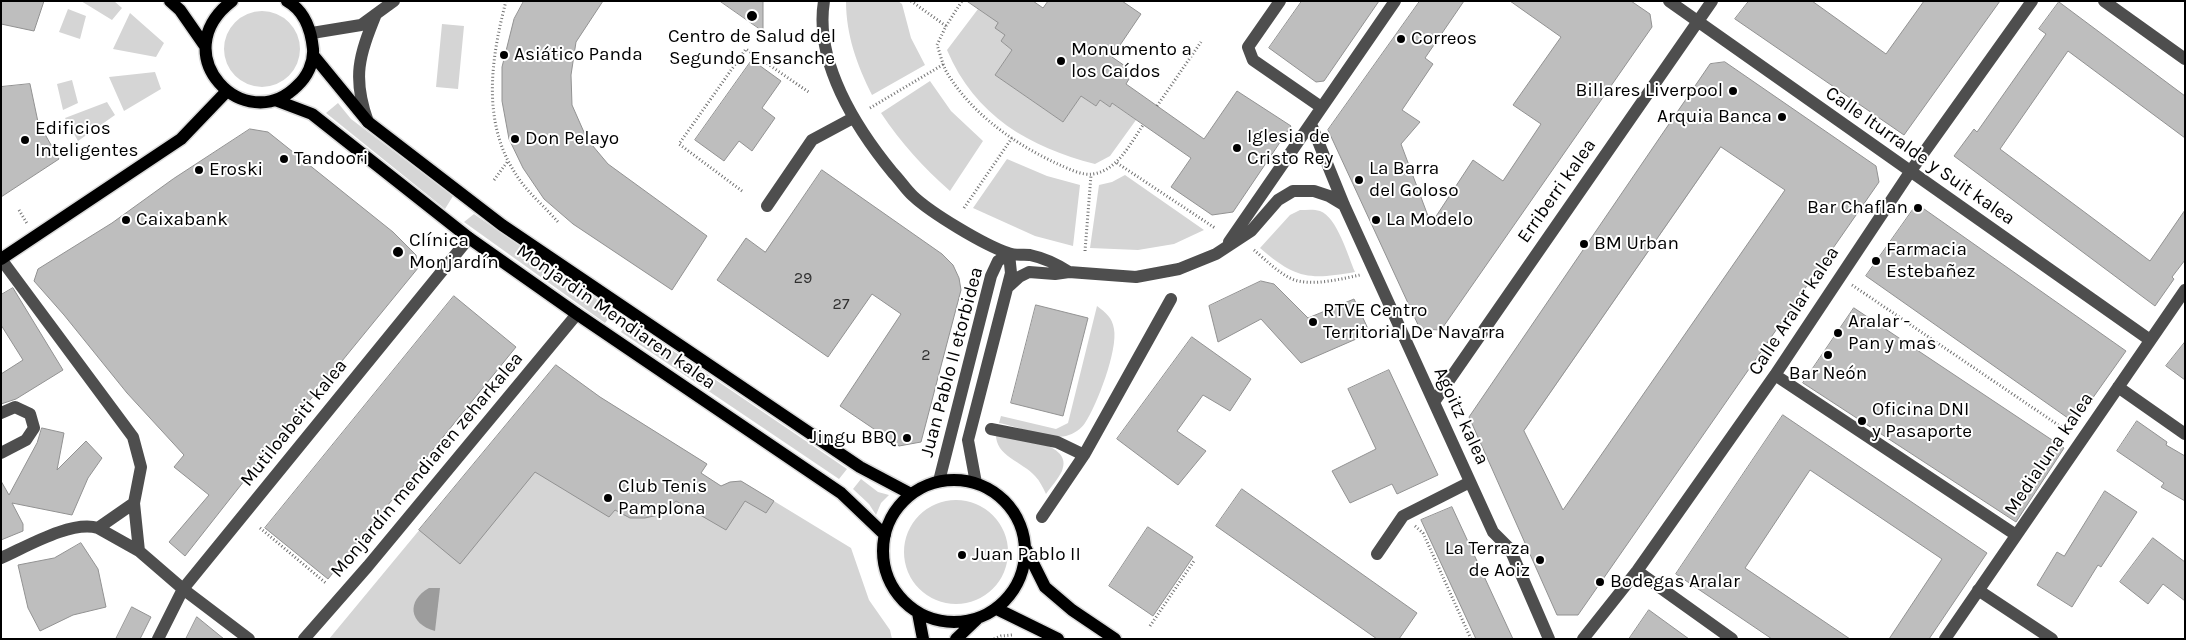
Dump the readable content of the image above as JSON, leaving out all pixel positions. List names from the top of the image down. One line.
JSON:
{"streets":{"main road":["Monjardin Mendiaren kalea"],"street":["Calle Iturralde y Suit kalea","Erriberri kalea","Calle Aralar kalea","Juan Pablo II etorbidea","Agoitz kalea","Mutiloabeiti kalea","Medialuna kalea","Monjardín mendiaren zeharkalea"]},"crossings":[["Calle Iturralde y Suit kalea","Erriberri kalea"],["Calle Iturralde y Suit kalea","Calle Aralar kalea"],["Calle Iturralde y Suit kalea","Medialuna kalea"],["Erriberri kalea","Agoitz kalea"],["Monjardin Mendiaren kalea","Juan Pablo II etorbidea"],["Monjardin Mendiaren kalea","Mutiloabeiti kalea"],["Monjardin Mendiaren kalea","Monjardín mendiaren zeharkalea"]],"places":["Centro de Salud del Segundo Ensanche","Correos","Asiático Panda","Monumento a los Caídos","Billares Liverpool","Arquia Banca","Don Pelayo","Edificios Inteligentes","Iglesia de Cristo Rey","Tandoori","Eroski","La Barra del Goloso","Bar Chaflan","Caixabank","La Modelo","BM Urban","Clínica Monjardín","Farmacia Estebañez","RTVE Centro Territorial De Navarra","Aralar - Pan y mas","Bar Neón","Oficina DNI y Pasaporte","Jingu BBQ","Club Tenis Pamplona","Juan Pablo II","La Terraza de Aoiz","Bodegas Aralar"],"house_numbers":["29","27","2"]}
